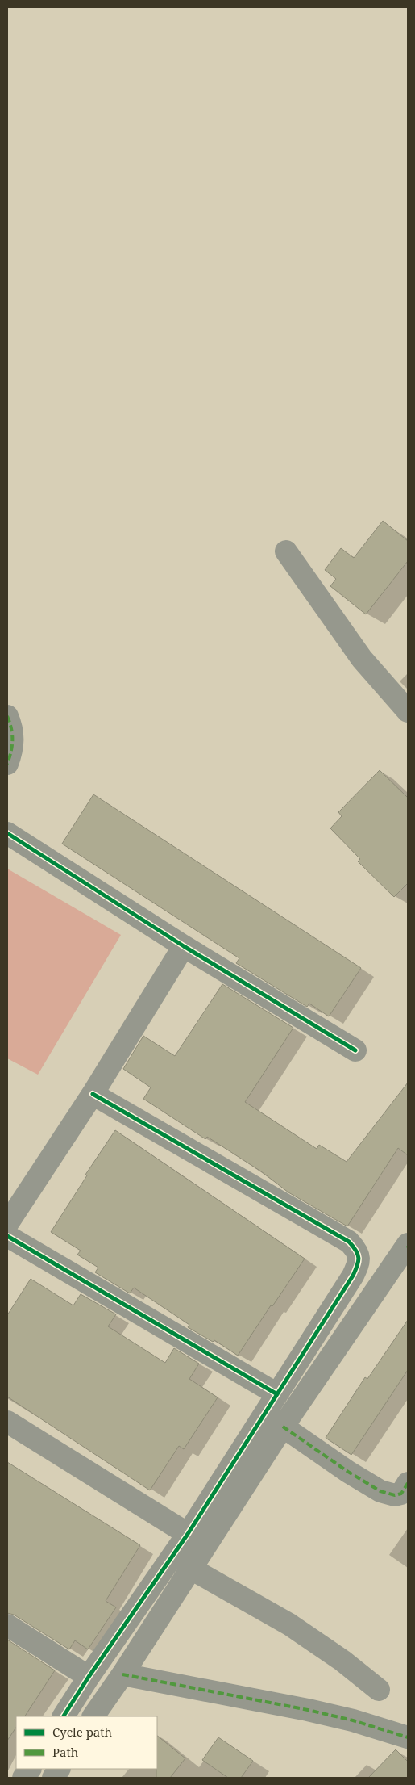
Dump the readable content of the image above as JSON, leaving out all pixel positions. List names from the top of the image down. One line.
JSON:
{"legend":["Cycle path","Path"]}
